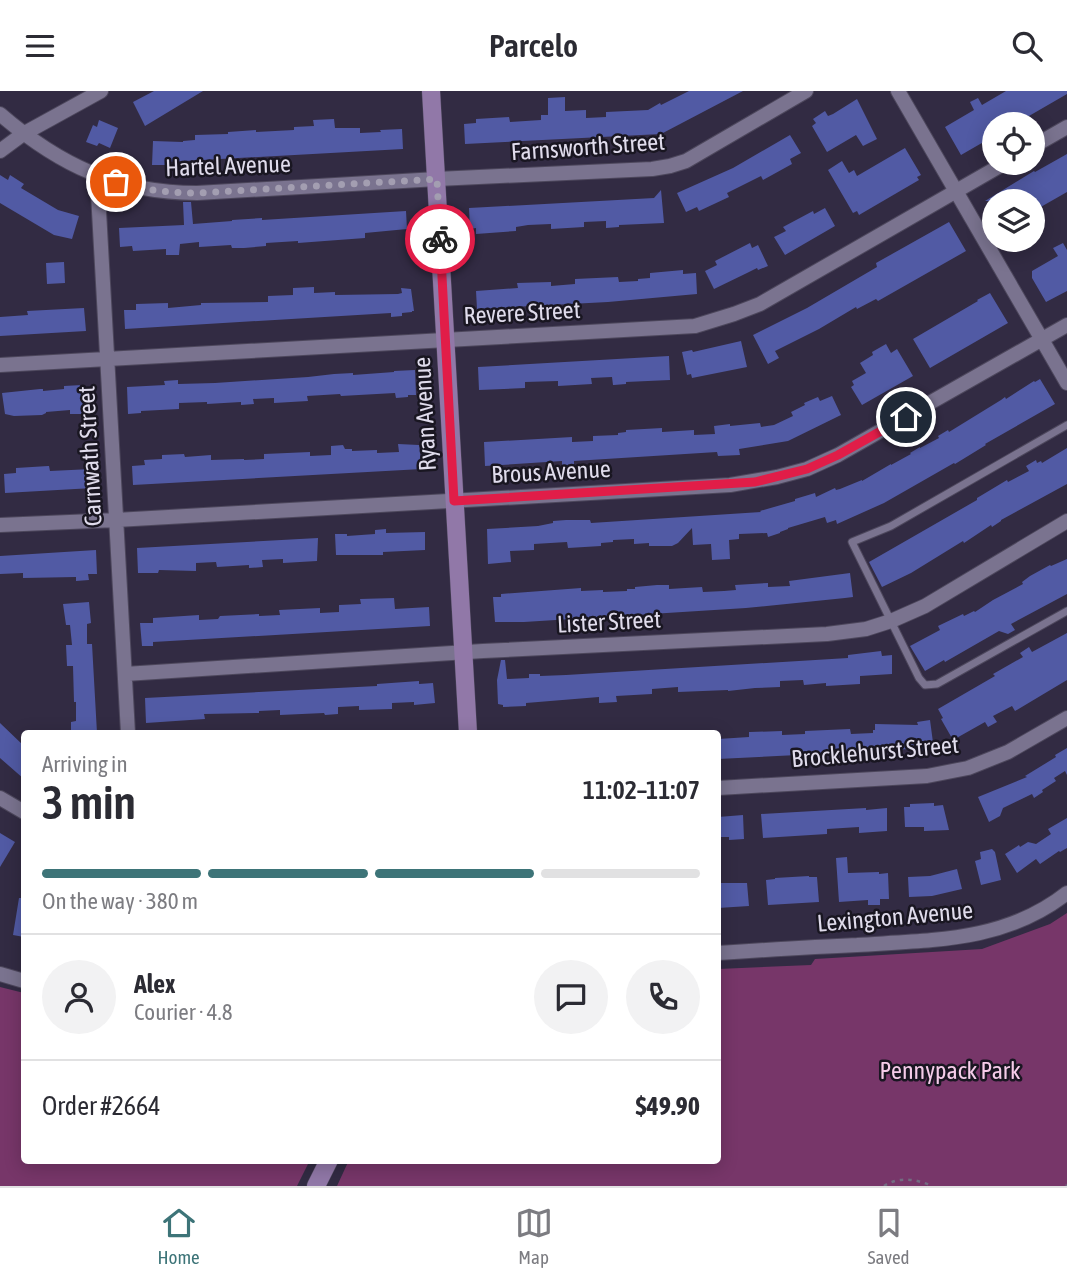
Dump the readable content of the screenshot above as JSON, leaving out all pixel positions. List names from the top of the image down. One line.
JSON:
{"streets":{"street":["Farnsworth Street","Hartel Avenue","Revere Street","Ryan Avenue","Carnwath Street","Brous Avenue","Lister Street","Brocklehurst Street","Lexington Avenue"]},"crossings":[["Farnsworth Street","Hartel Avenue"],["Farnsworth Street","Ryan Avenue"],["Hartel Avenue","Ryan Avenue"],["Hartel Avenue","Carnwath Street"],["Revere Street","Ryan Avenue"],["Revere Street","Carnwath Street"],["Ryan Avenue","Brous Avenue"],["Ryan Avenue","Lister Street"],["Carnwath Street","Brous Avenue"],["Carnwath Street","Lister Street"]],"parks":["Pennypack Park"],"page":{"header":"Parcelo","heading":["3 min","Arriving in","11:02–11:07"],"panel":["Alex","Courier · 4.8","Order #2664","$49.90"],"bar":"On the way · 380 m","tabs":["Home","Map","Saved"]}}
